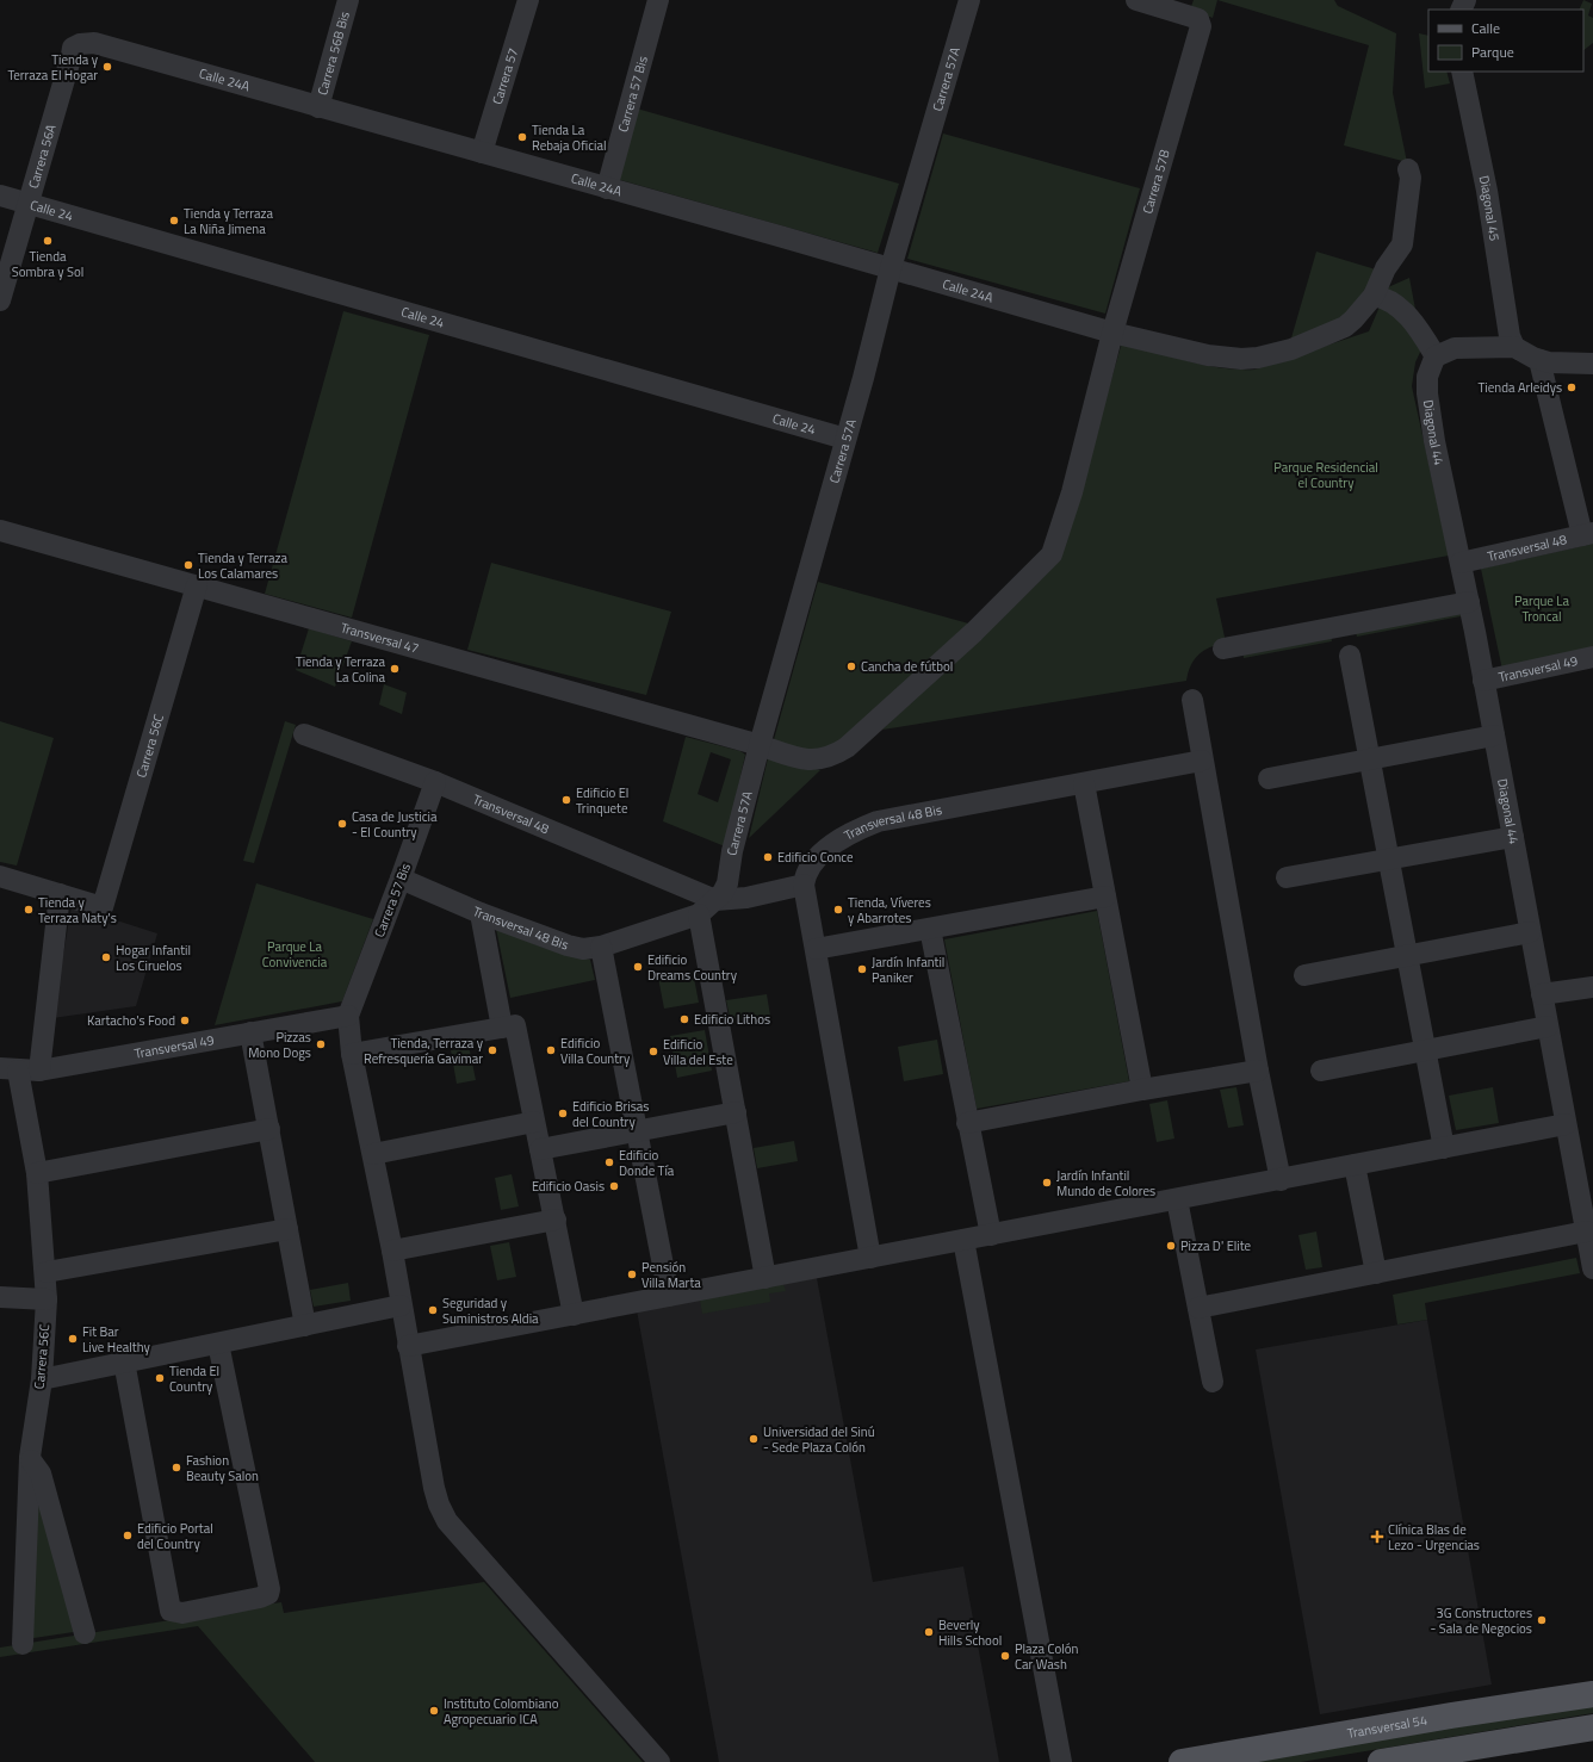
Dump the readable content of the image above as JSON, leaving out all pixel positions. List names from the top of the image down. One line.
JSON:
{"streets":{"main road":["Transversal 54"],"street":["Carrera 56B Bis","Carrera 57","Calle 24A","Carrera 57A","Carrera 57 Bis","Carrera 56A","Carrera 57B","Diagonal 45","Calle 24","Diagonal 44","Transversal 48","Transversal 47","Transversal 49","Carrera 56C","Transversal 48 Bis"]},"crossings":[["Carrera 56B Bis","Calle 24A"],["Carrera 57","Calle 24A"],["Calle 24A","Carrera 57A"],["Calle 24A","Carrera 57 Bis"],["Calle 24A","Carrera 56A"],["Calle 24A","Carrera 57B"],["Carrera 57A","Carrera 57B"],["Carrera 57A","Calle 24"],["Carrera 57A","Transversal 48"],["Carrera 57A","Transversal 47"],["Carrera 57A","Transversal 48 Bis"],["Carrera 57 Bis","Transversal 48"],["Carrera 57 Bis","Transversal 49"],["Carrera 57 Bis","Transversal 48 Bis"],["Carrera 56A","Calle 24"],["Carrera 57B","Transversal 47"],["Diagonal 44","Transversal 48"],["Diagonal 44","Transversal 49"],["Transversal 48","Transversal 48 Bis"],["Transversal 47","Carrera 56C"],["Transversal 49","Carrera 56C"]],"parks":["Parque Residencial el Country","Parque La Troncal","Parque La Convivencia"],"places":{"other":["Tienda y Terraza El Hogar","Tienda La Rebaja Oficial","Tienda y Terraza La Niña Jimena","Tienda Sombra y Sol","Tienda Arleidys","Tienda y Terraza Los Calamares","Cancha de fútbol","Tienda y Terraza La Colina","Edificio El Trinquete","Casa de Justicia - El Country","Edificio Conce","Tienda y Terraza Naty's","Tienda, Víveres y Abarrotes","Hogar Infantil Los Ciruelos","Edificio Dreams Country","Jardín Infantil Paniker","Edificio Lithos","Kartacho's Food","Pizzas Mono Dogs","Tienda, Terraza y Refresquería Gavimar","Edificio Villa Country","Edificio Villa del Este","Edificio Brisas del Country","Edificio Donde Tía","Jardín Infantil Mundo de Colores","Edificio Oasis","Pizza D' Elite","Pensión Villa Marta","Seguridad y Suministros Aldia","Fit Bar Live Healthy","Tienda El Country","Universidad del Sinú - Sede Plaza Colón","Fashion Beauty Salon","Edificio Portal del Country","3G Constructores - Sala de Negocios","Beverly Hills School","Plaza Colón Car Wash","Instituto Colombiano Agropecuario ICA"],"health":["Clínica Blas de Lezo - Urgencias"]},"legend":["Calle","Parque"]}
